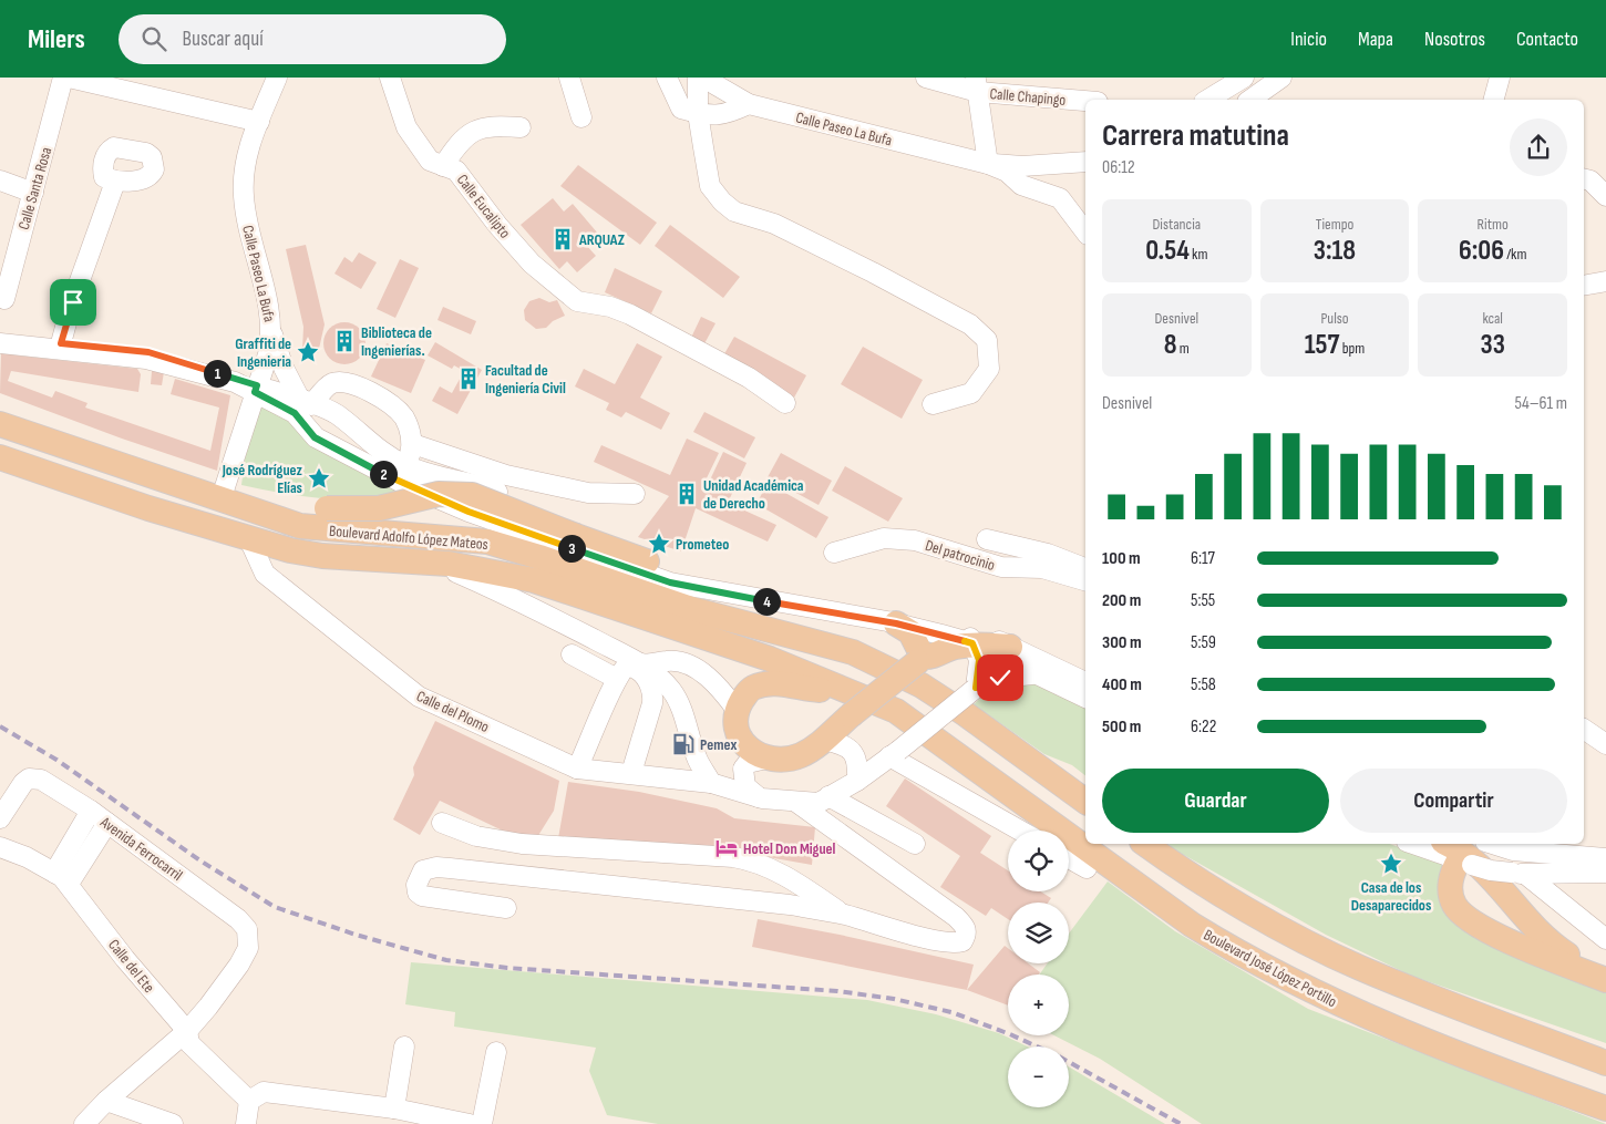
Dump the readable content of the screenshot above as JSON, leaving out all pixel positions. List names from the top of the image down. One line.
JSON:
{"streets":{"main road":["Boulevard Adolfo López Mateos","Boulevard José López Portillo"],"street":["Calle Chapingo","Calle Paseo La Bufa","Calle Santa Rosa","Calle Eucalipto","Del patrocinio","Calle del Plomo","Avenida Ferrocarril","Calle del Ete"]},"crossings":[["Calle Paseo La Bufa","Boulevard Adolfo López Mateos"],["Boulevard Adolfo López Mateos","Calle del Plomo"],["Boulevard Adolfo López Mateos","Boulevard José López Portillo"],["Avenida Ferrocarril","Calle del Ete"]],"places":{"building":["ARQUAZ","Biblioteca de Ingenierías.","Facultad de Ingeniería Civil","Unidad Académica de Derecho"],"place":["Graffiti de Ingenieria","José Rodríguez Elías","Prometeo","Casa de los Desaparecidos"],"fuel station":["Pemex"],"hotel":["Hotel Don Miguel"]},"page":{"header":"Milers","search":"Buscar aquí","nav":["Inicio","Mapa","Nosotros","Contacto"],"heading":["Carrera matutina","06:12"],"stats":[["Distancia","0.54 km"],["Tiempo","3:18"],["Ritmo","6:06 /km"],["Desnivel","8 m"],["Pulso","157 bpm"],["kcal","33"]],"pins":["1","2","3","4"],"chart":["Desnivel","54–61 m"],"list":[{"name":"100 m","note":"6:17"},{"name":"200 m","note":"5:55"},{"name":"300 m","note":"5:59"},{"name":"400 m","note":"5:58"},{"name":"500 m","note":"6:22"}],"buttons":["Guardar","Compartir"],"map_buttons":["+","−"]}}
